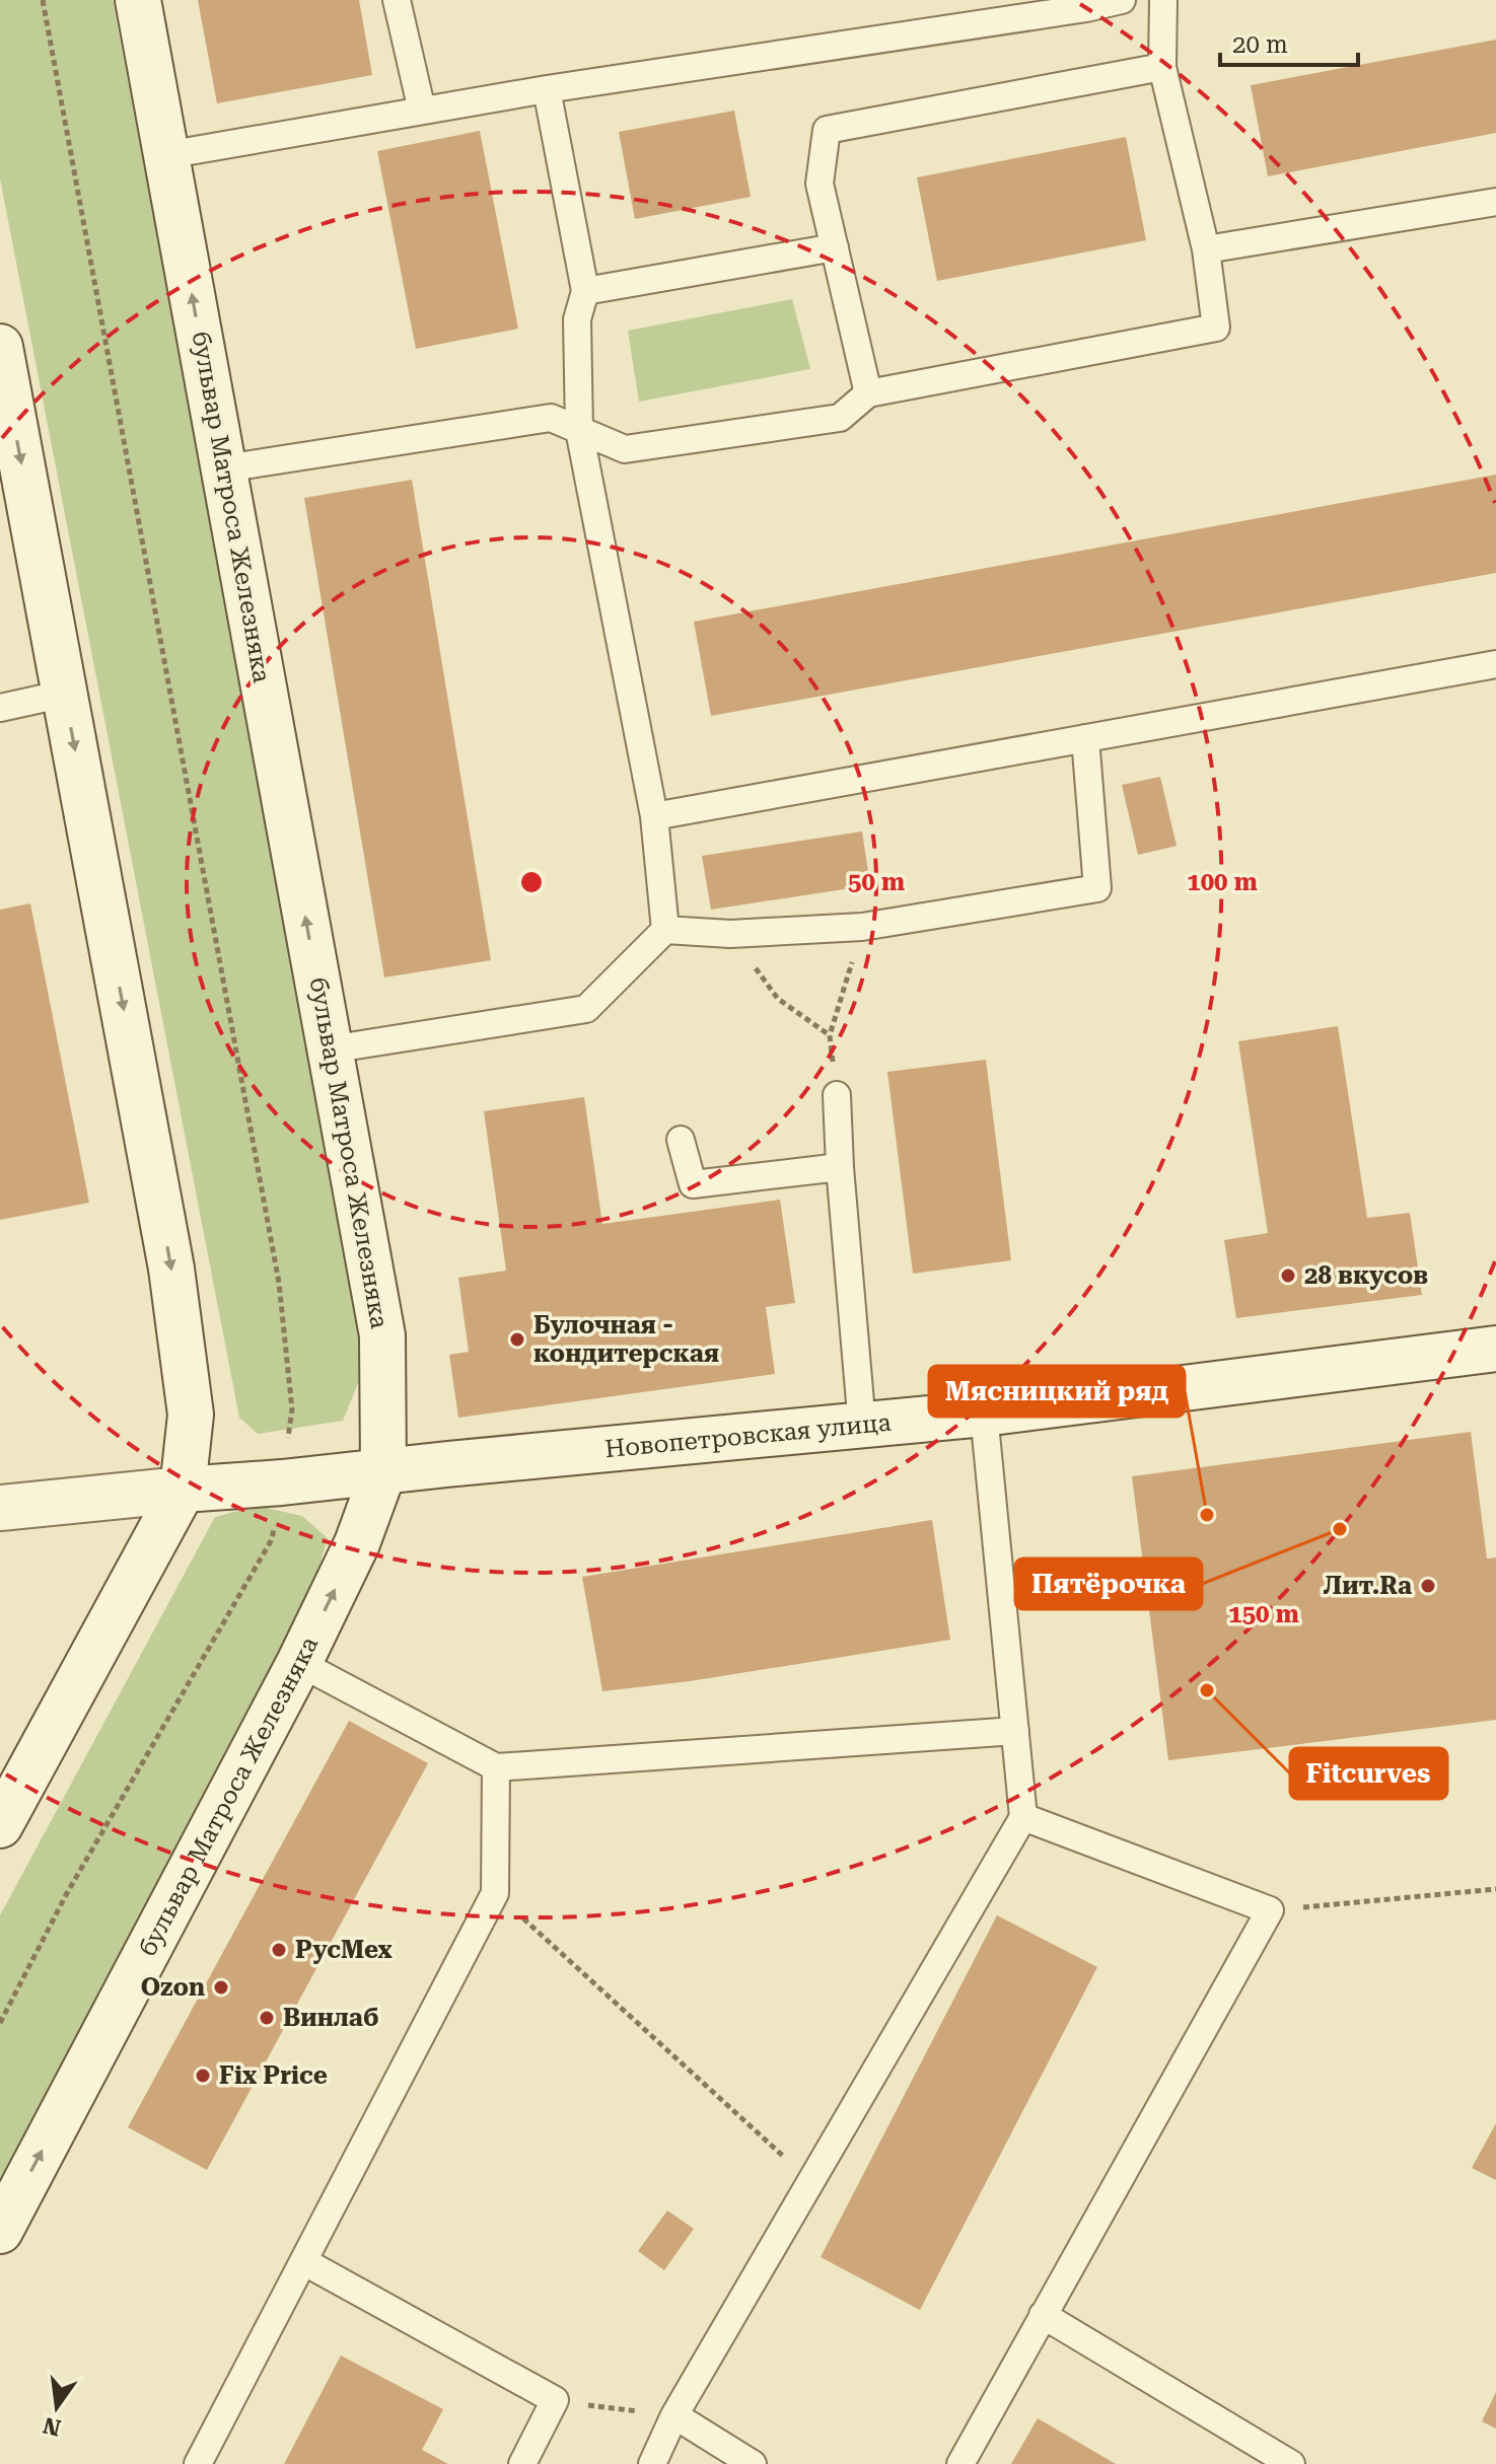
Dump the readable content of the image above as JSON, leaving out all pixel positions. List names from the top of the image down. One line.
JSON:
{"streets":{"street":["бульвар Матроса Железняка","Новопетровская улица"]},"crossings":[["бульвар Матроса Железняка","Новопетровская улица"]],"places":["28 вкусов","Булочная - кондитерская","Мясницкий ряд","Пятёрочка","Лит.Ra","Fitcurves","РусМех","Ozon","Винлаб","Fix Price"],"scale_bar":"20 m","north":"bottom","rings":["50 m","100 m","150 m"]}
